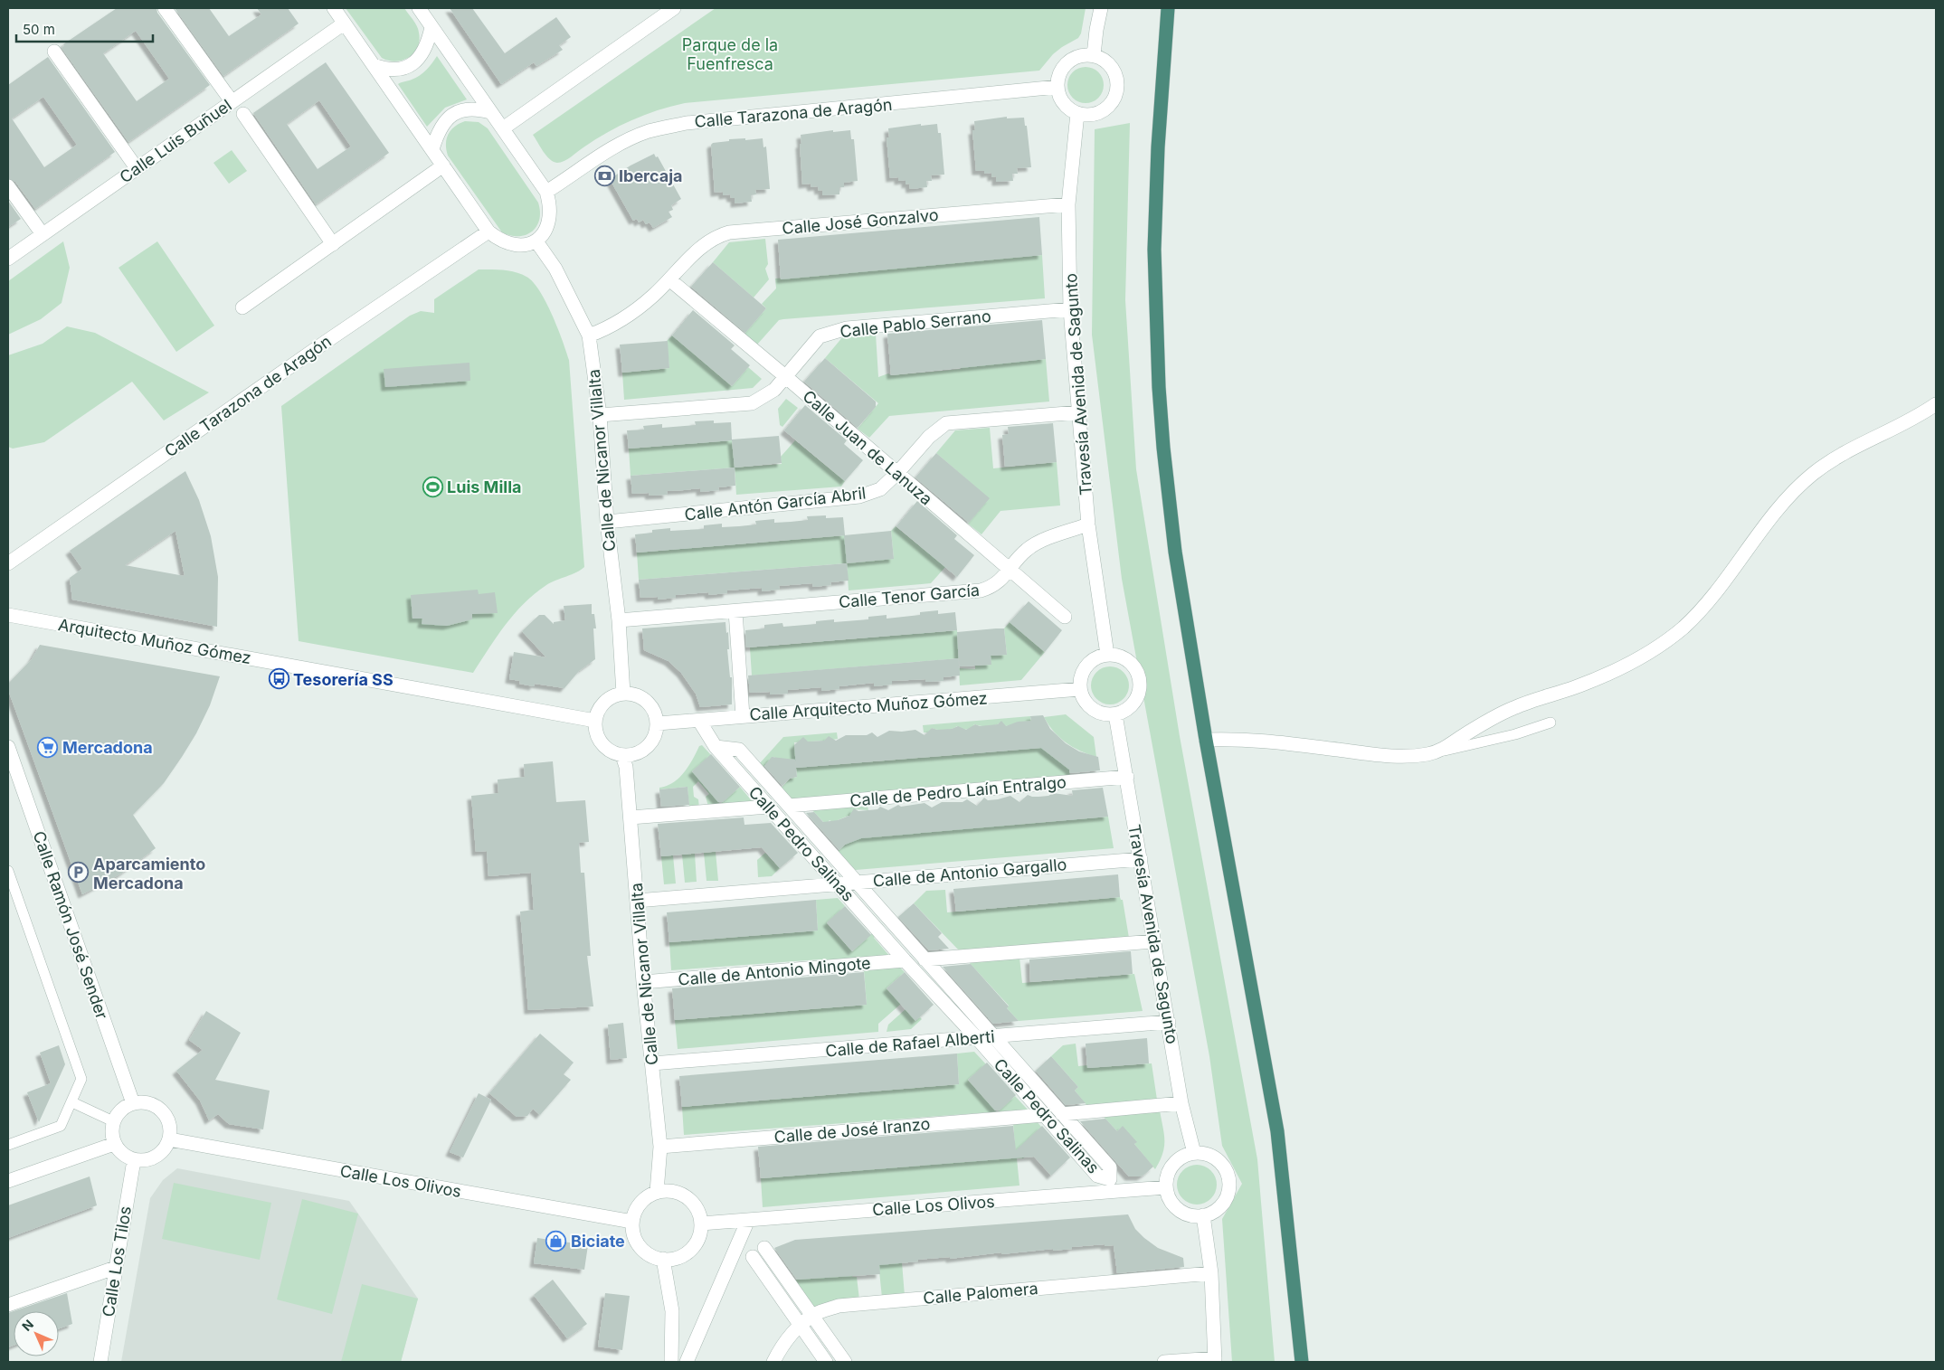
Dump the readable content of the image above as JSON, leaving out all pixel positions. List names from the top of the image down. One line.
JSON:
{"streets":{"street":["Calle Tarazona de Aragón","Calle Luis Buñuel","Calle José Gonzalvo","Calle Pablo Serrano","Travesía Avenida de Sagunto","Calle Juan de Lanuza","Calle de Nicanor Villalta","Calle Antón García Abril","Calle Tenor García","Arquitecto Muñoz Gómez","Calle Arquitecto Muñoz Gómez","Calle de Pedro Laín Entralgo","Calle Pedro Salinas","Calle de Antonio Gargallo","Calle Ramón José Sender","Calle de Antonio Mingote","Calle de Rafael Alberti","Calle de José Iranzo","Calle Los Olivos","Calle Los Tilos","Calle Palomera"]},"crossings":[["Calle Tarazona de Aragón","Travesía Avenida de Sagunto"],["Calle José Gonzalvo","Travesía Avenida de Sagunto"],["Calle José Gonzalvo","Calle Juan de Lanuza"],["Calle José Gonzalvo","Calle de Nicanor Villalta"],["Calle Pablo Serrano","Travesía Avenida de Sagunto"],["Calle Pablo Serrano","Calle Juan de Lanuza"],["Calle Pablo Serrano","Calle de Nicanor Villalta"],["Travesía Avenida de Sagunto","Calle Antón García Abril"],["Travesía Avenida de Sagunto","Calle Tenor García"],["Travesía Avenida de Sagunto","Calle Arquitecto Muñoz Gómez"],["Travesía Avenida de Sagunto","Calle de Pedro Laín Entralgo"],["Travesía Avenida de Sagunto","Calle de Antonio Gargallo"],["Travesía Avenida de Sagunto","Calle de Rafael Alberti"],["Travesía Avenida de Sagunto","Calle Los Olivos"],["Calle Juan de Lanuza","Calle Antón García Abril"],["Calle Juan de Lanuza","Calle Tenor García"],["Calle de Nicanor Villalta","Calle Antón García Abril"],["Calle de Nicanor Villalta","Calle Tenor García"],["Calle de Nicanor Villalta","Arquitecto Muñoz Gómez"],["Calle de Nicanor Villalta","Calle Arquitecto Muñoz Gómez"],["Calle de Nicanor Villalta","Calle de Antonio Gargallo"],["Calle de Nicanor Villalta","Calle de Antonio Mingote"],["Calle de Nicanor Villalta","Calle de Rafael Alberti"],["Calle de Nicanor Villalta","Calle de José Iranzo"],["Calle de Nicanor Villalta","Calle Los Olivos"],["Arquitecto Muñoz Gómez","Calle Arquitecto Muñoz Gómez"],["Calle Arquitecto Muñoz Gómez","Calle Pedro Salinas"],["Calle de Pedro Laín Entralgo","Calle Pedro Salinas"],["Calle Pedro Salinas","Calle de Antonio Gargallo"],["Calle Pedro Salinas","Calle de Antonio Mingote"],["Calle Pedro Salinas","Calle de Rafael Alberti"],["Calle Pedro Salinas","Calle de José Iranzo"],["Calle Ramón José Sender","Calle Los Olivos"],["Calle Ramón José Sender","Calle Los Tilos"],["Calle Los Olivos","Calle Los Tilos"]],"parks":["Parque de la Fuenfresca"],"places":{"bank":["Ibercaja"],"sports":["Luis Milla"],"bus stop":["Tesorería SS"],"supermarket":["Mercadona"],"parking":["Aparcamiento Mercadona"],"shop":["Biciate"]},"scale_bar":"50 m","north":"top left"}
